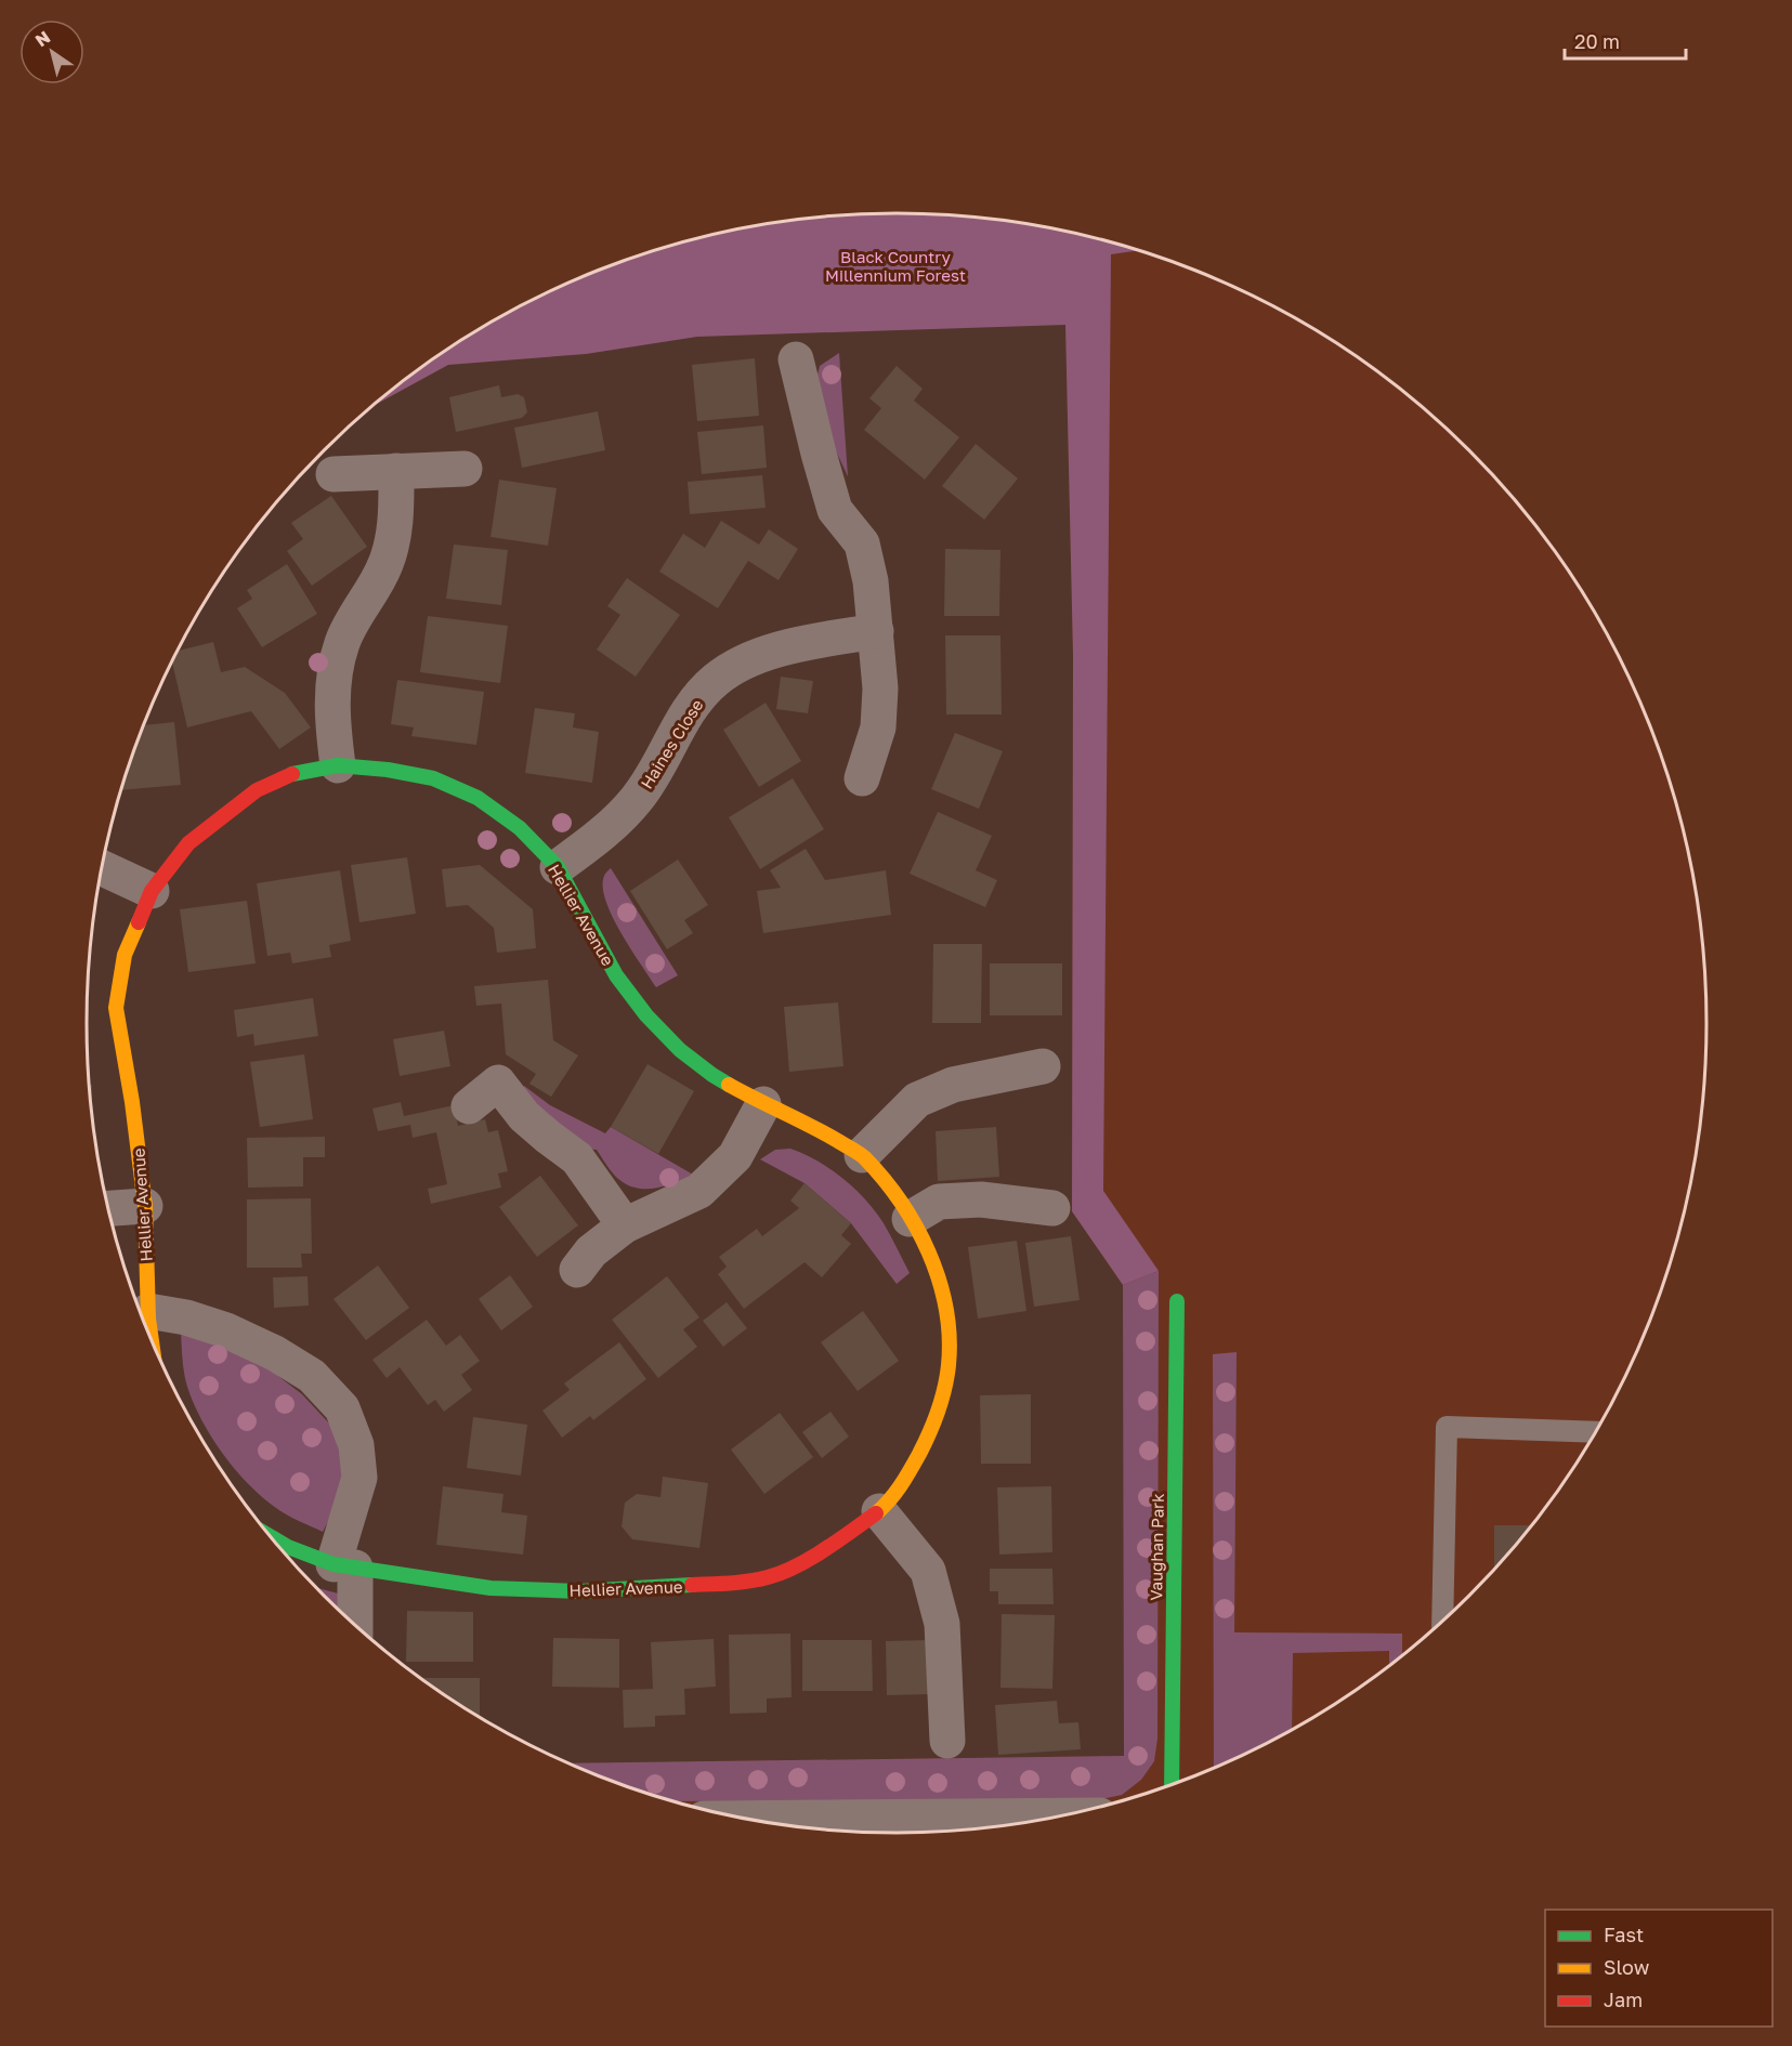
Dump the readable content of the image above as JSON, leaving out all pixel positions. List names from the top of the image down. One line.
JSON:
{"streets":{"street":["Haines Close","Hellier Avenue","Vaughan Park"]},"crossings":[["Haines Close","Hellier Avenue"]],"parks":["Black Country Millennium Forest"],"legend":["Fast","Slow","Jam"],"scale_bar":"20 m","north":"top left"}
